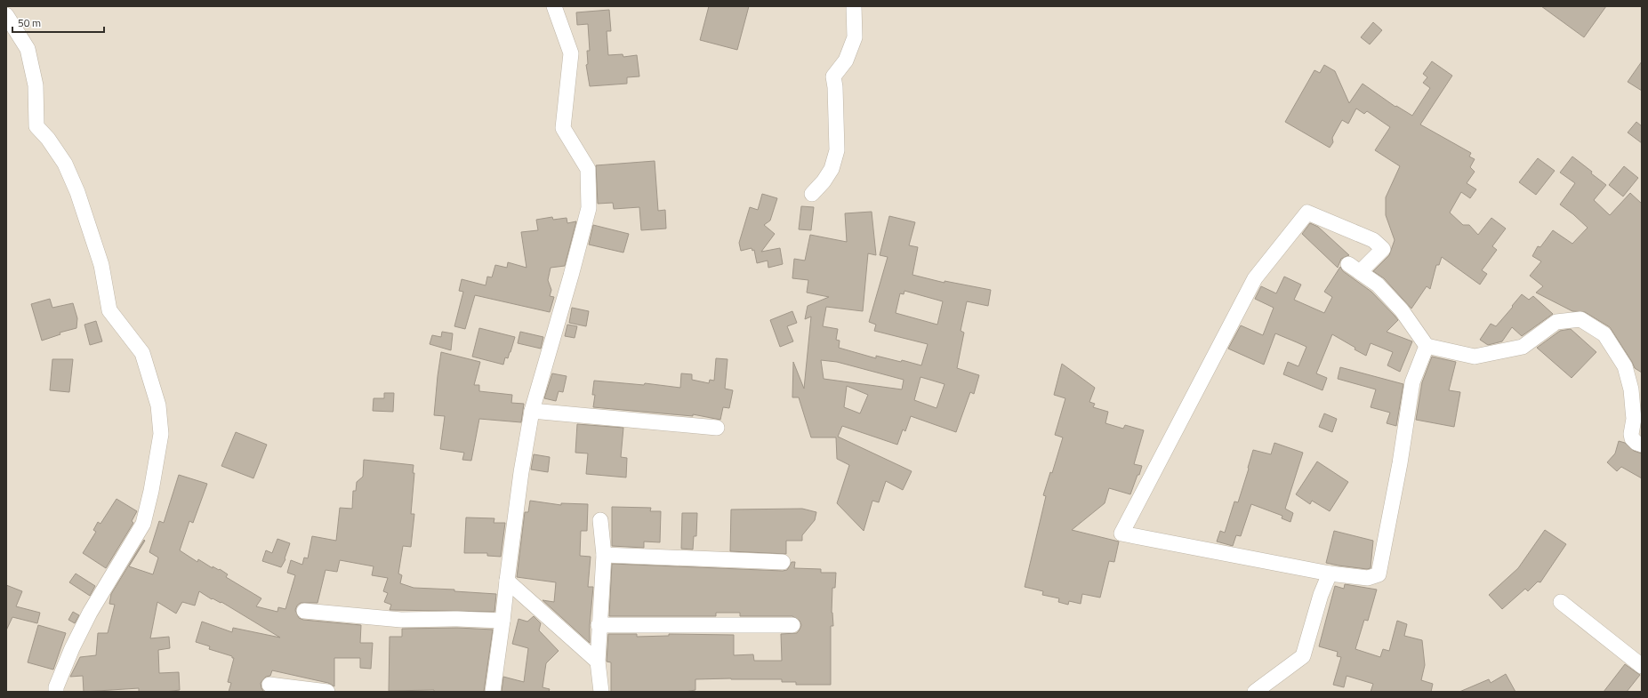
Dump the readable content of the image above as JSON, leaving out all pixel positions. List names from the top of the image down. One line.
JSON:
{"scale_bar":"50 m"}
